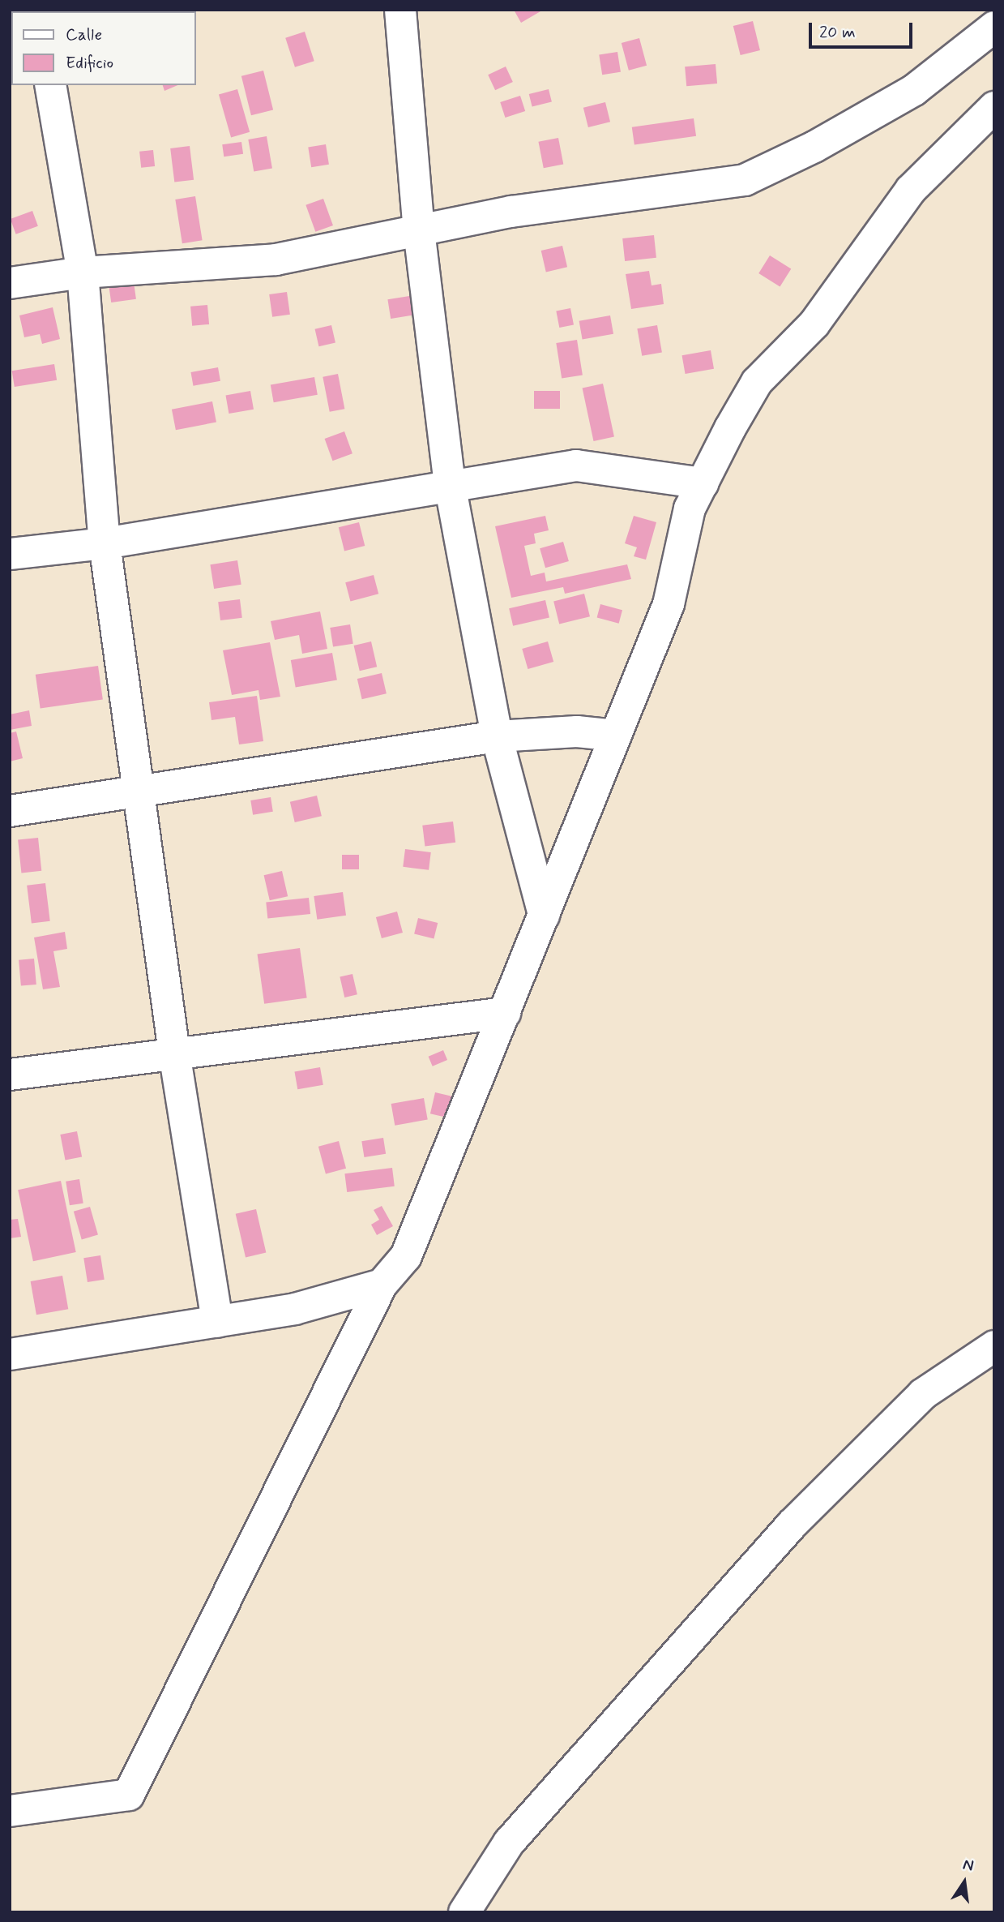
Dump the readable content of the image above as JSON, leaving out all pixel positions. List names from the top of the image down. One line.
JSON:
{"legend":["Calle","Edificio"],"scale_bar":"20 m","north":"top"}
